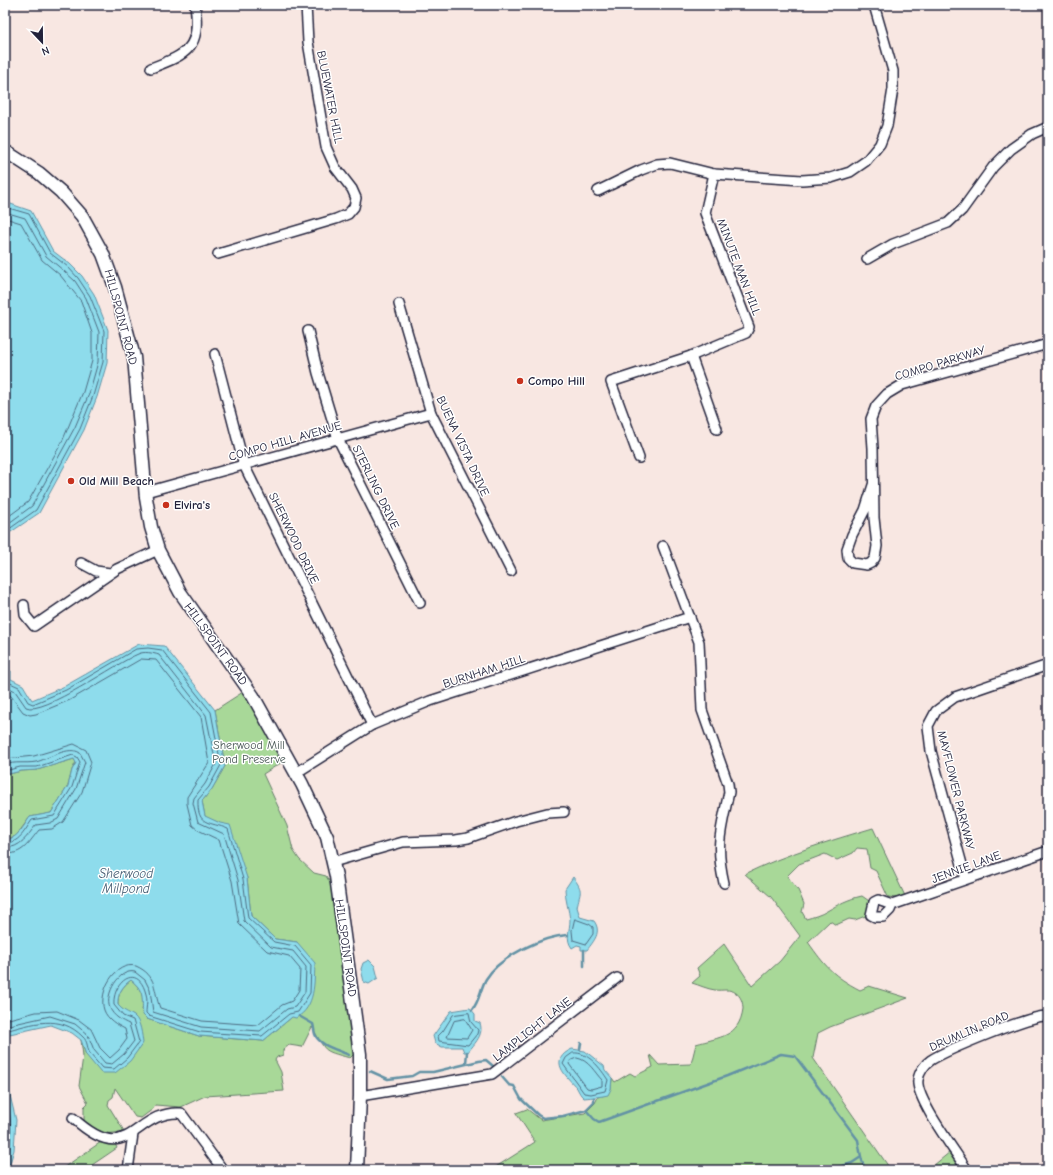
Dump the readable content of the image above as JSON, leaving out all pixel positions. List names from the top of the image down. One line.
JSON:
{"streets":{"street":["BLUEWATER HILL","MINUTE MAN HILL","HILLSPOINT ROAD","COMPO PARKWAY","COMPO HILL AVENUE","BUENA VISTA DRIVE","STERLING DRIVE","SHERWOOD DRIVE","BURNHAM HILL","MAYFLOWER PARKWAY","JENNIE LANE","LAMPLIGHT LANE","DRUMLIN ROAD"]},"crossings":[["HILLSPOINT ROAD","COMPO HILL AVENUE"],["HILLSPOINT ROAD","BURNHAM HILL"],["HILLSPOINT ROAD","LAMPLIGHT LANE"],["COMPO HILL AVENUE","BUENA VISTA DRIVE"],["COMPO HILL AVENUE","STERLING DRIVE"],["COMPO HILL AVENUE","SHERWOOD DRIVE"],["SHERWOOD DRIVE","BURNHAM HILL"],["MAYFLOWER PARKWAY","JENNIE LANE"]],"water":["Sherwood Millpond"],"parks":["Sherwood Mill Pond Preserve"],"places":["Compo Hill","Old Mill Beach","Elvira's"],"north":"bottom"}
